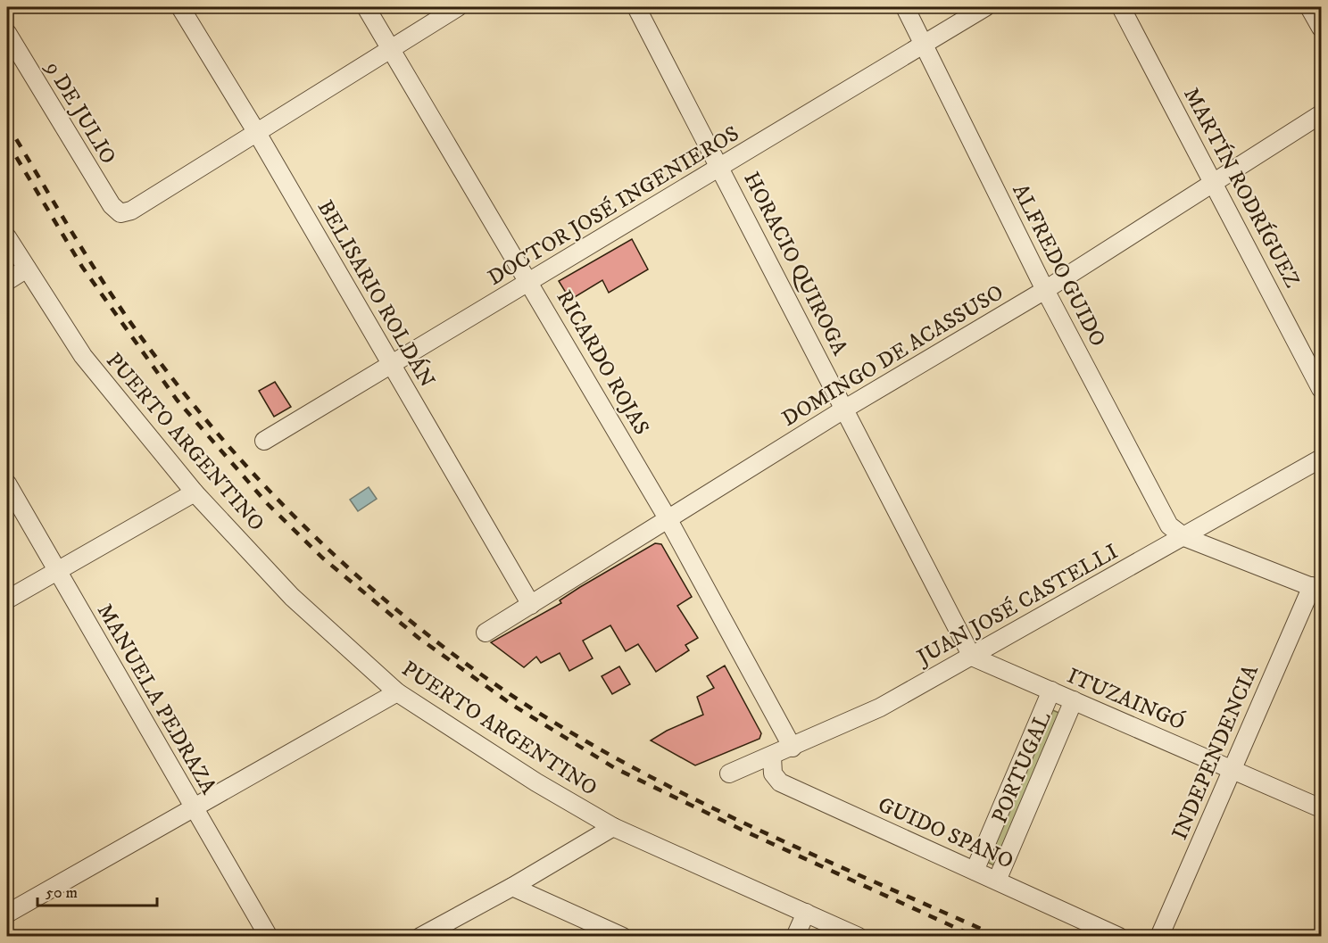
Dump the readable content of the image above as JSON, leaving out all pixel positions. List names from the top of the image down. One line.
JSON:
{"streets":{"street":["9 DE JULIO","MARTÍN RODRÍGUEZ","DOCTOR JOSÉ INGENIEROS","HORACIO QUIROGA","ALFREDO GUIDO","BELISARIO ROLDÁN","DOMINGO DE ACASSUSO","RICARDO ROJAS","PUERTO ARGENTINO","JUAN JOSÉ CASTELLI","MANUELA PEDRAZA","ITUZAINGÓ","INDEPENDENCIA","PORTUGAL","GUIDO SPANO"]},"crossings":[["9 DE JULIO","BELISARIO ROLDÁN"],["MARTÍN RODRÍGUEZ","DOMINGO DE ACASSUSO"],["DOCTOR JOSÉ INGENIEROS","HORACIO QUIROGA"],["DOCTOR JOSÉ INGENIEROS","ALFREDO GUIDO"],["DOCTOR JOSÉ INGENIEROS","BELISARIO ROLDÁN"],["DOCTOR JOSÉ INGENIEROS","RICARDO ROJAS"],["HORACIO QUIROGA","DOMINGO DE ACASSUSO"],["HORACIO QUIROGA","JUAN JOSÉ CASTELLI"],["HORACIO QUIROGA","ITUZAINGÓ"],["ALFREDO GUIDO","DOMINGO DE ACASSUSO"],["ALFREDO GUIDO","JUAN JOSÉ CASTELLI"],["BELISARIO ROLDÁN","DOMINGO DE ACASSUSO"],["DOMINGO DE ACASSUSO","RICARDO ROJAS"],["RICARDO ROJAS","JUAN JOSÉ CASTELLI"],["JUAN JOSÉ CASTELLI","ITUZAINGÓ"],["JUAN JOSÉ CASTELLI","GUIDO SPANO"],["ITUZAINGÓ","INDEPENDENCIA"],["ITUZAINGÓ","PORTUGAL"],["PORTUGAL","GUIDO SPANO"]],"scale_bar":"50 m"}
